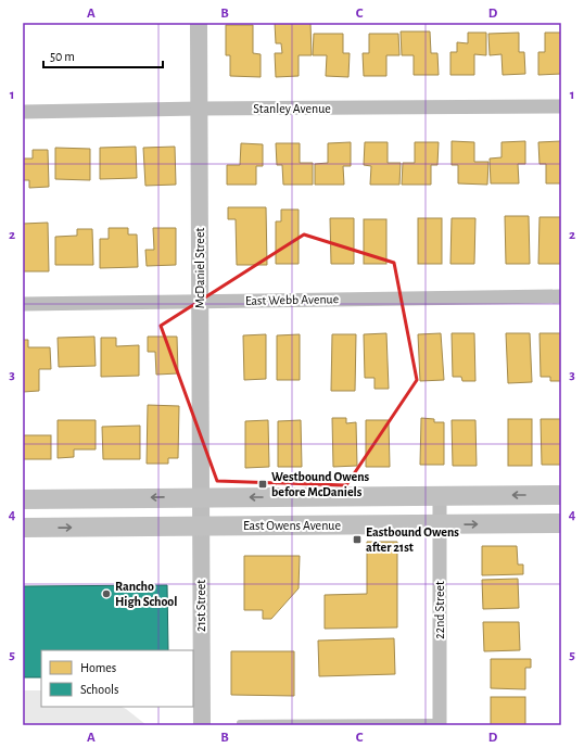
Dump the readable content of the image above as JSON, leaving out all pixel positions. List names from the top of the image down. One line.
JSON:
{"streets":{"main road":["East Owens Avenue"],"street":["Stanley Avenue","McDaniel Street","East Webb Avenue","21st Street","22nd Street"]},"crossings":[["Stanley Avenue","McDaniel Street"],["McDaniel Street","East Webb Avenue"],["McDaniel Street","East Owens Avenue"],["McDaniel Street","21st Street"],["East Owens Avenue","21st Street"],["East Owens Avenue","22nd Street"]],"places":{"transit":["Westbound Owens before McDaniels","Eastbound Owens after 21st"],"other":["Rancho High School"]},"legend":["Homes","Schools"],"scale_bar":"50 m","grid":{"columns":["A","B","C","D"],"rows":["1","2","3","4","5"]}}
